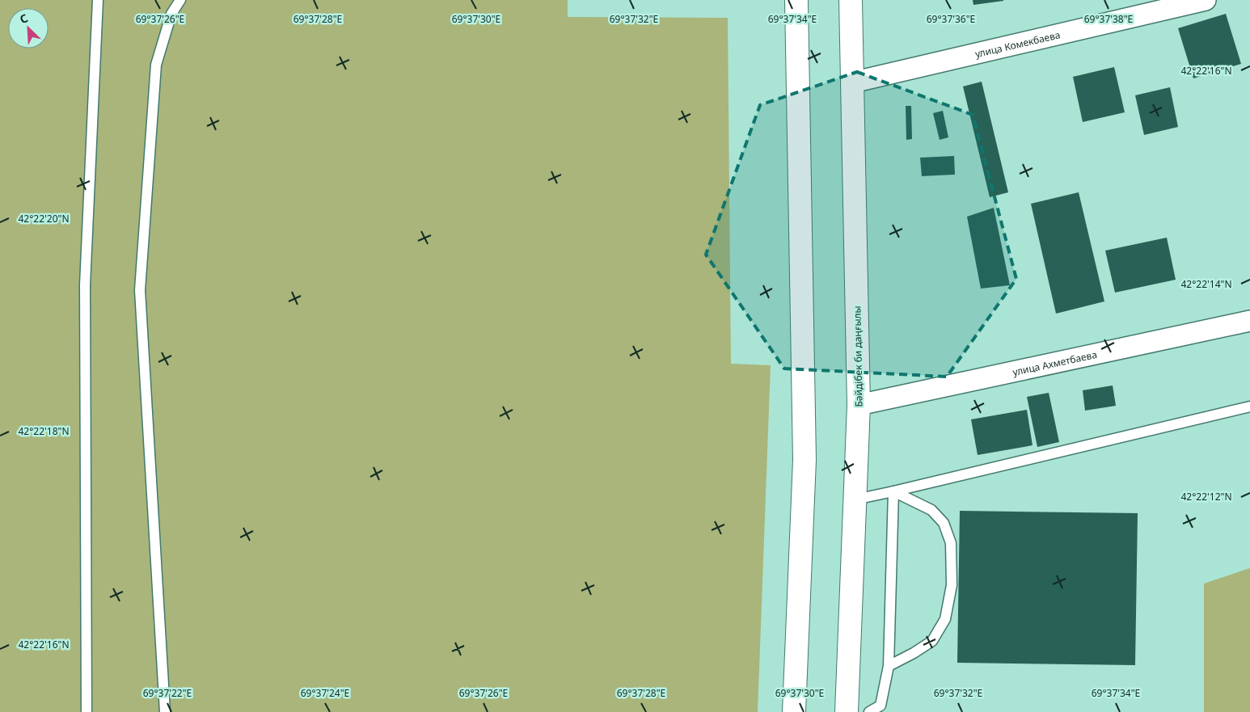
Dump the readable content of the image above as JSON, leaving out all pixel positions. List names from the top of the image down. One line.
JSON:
{"streets":{"main road":["Бәйдібек би даңғылы"],"street":["улица Комекбаева","улица Ахметбаева"]},"crossings":[["улица Комекбаева","Бәйдібек би даңғылы"],["Бәйдібек би даңғылы","улица Ахметбаева"]],"north":"top left","coordinates":["69°37'26\"E","69°37'28\"E","69°37'30\"E","69°37'32\"E","69°37'34\"E","69°37'36\"E","69°37'38\"E","42°22'16\"N","42°22'20\"N","42°22'14\"N","42°22'18\"N","42°22'12\"N","69°37'22\"E","69°37'24\"E"]}
